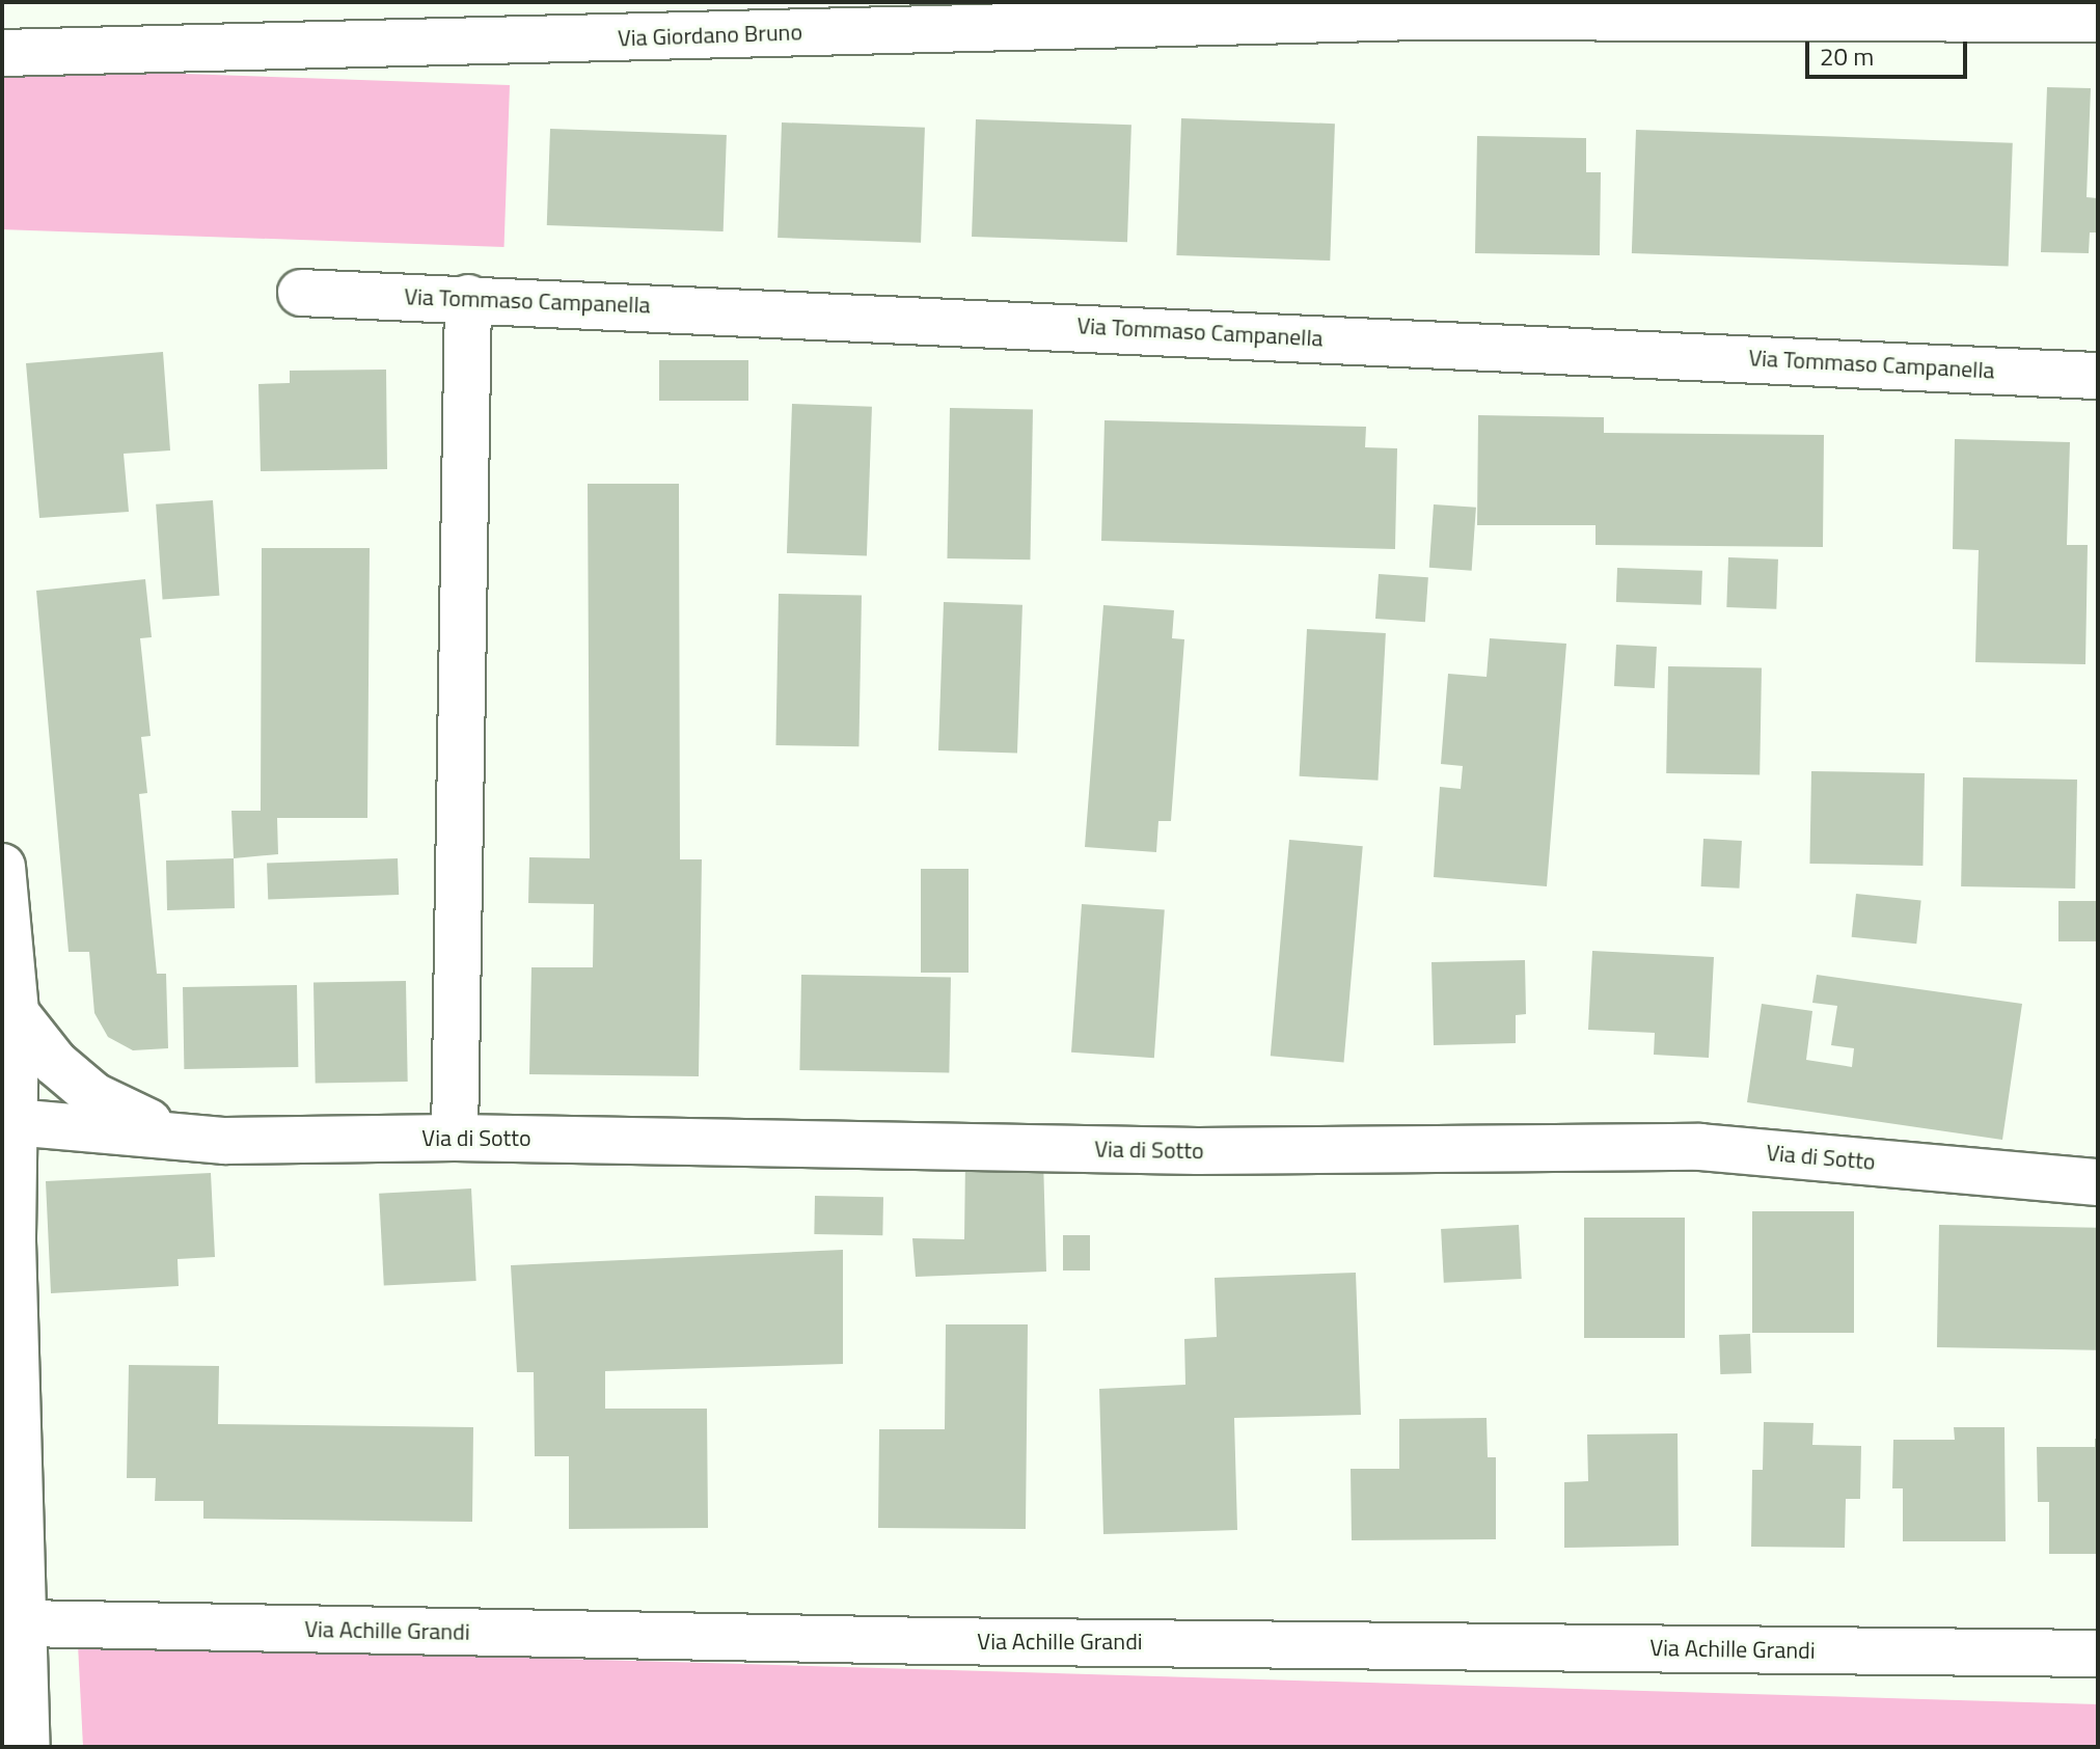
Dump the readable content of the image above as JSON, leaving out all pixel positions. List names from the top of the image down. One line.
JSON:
{"streets":{"street":["Via Giordano Bruno","Via Tommaso Campanella","Via di Sotto","Via Achille Grandi"]},"scale_bar":"20 m"}
